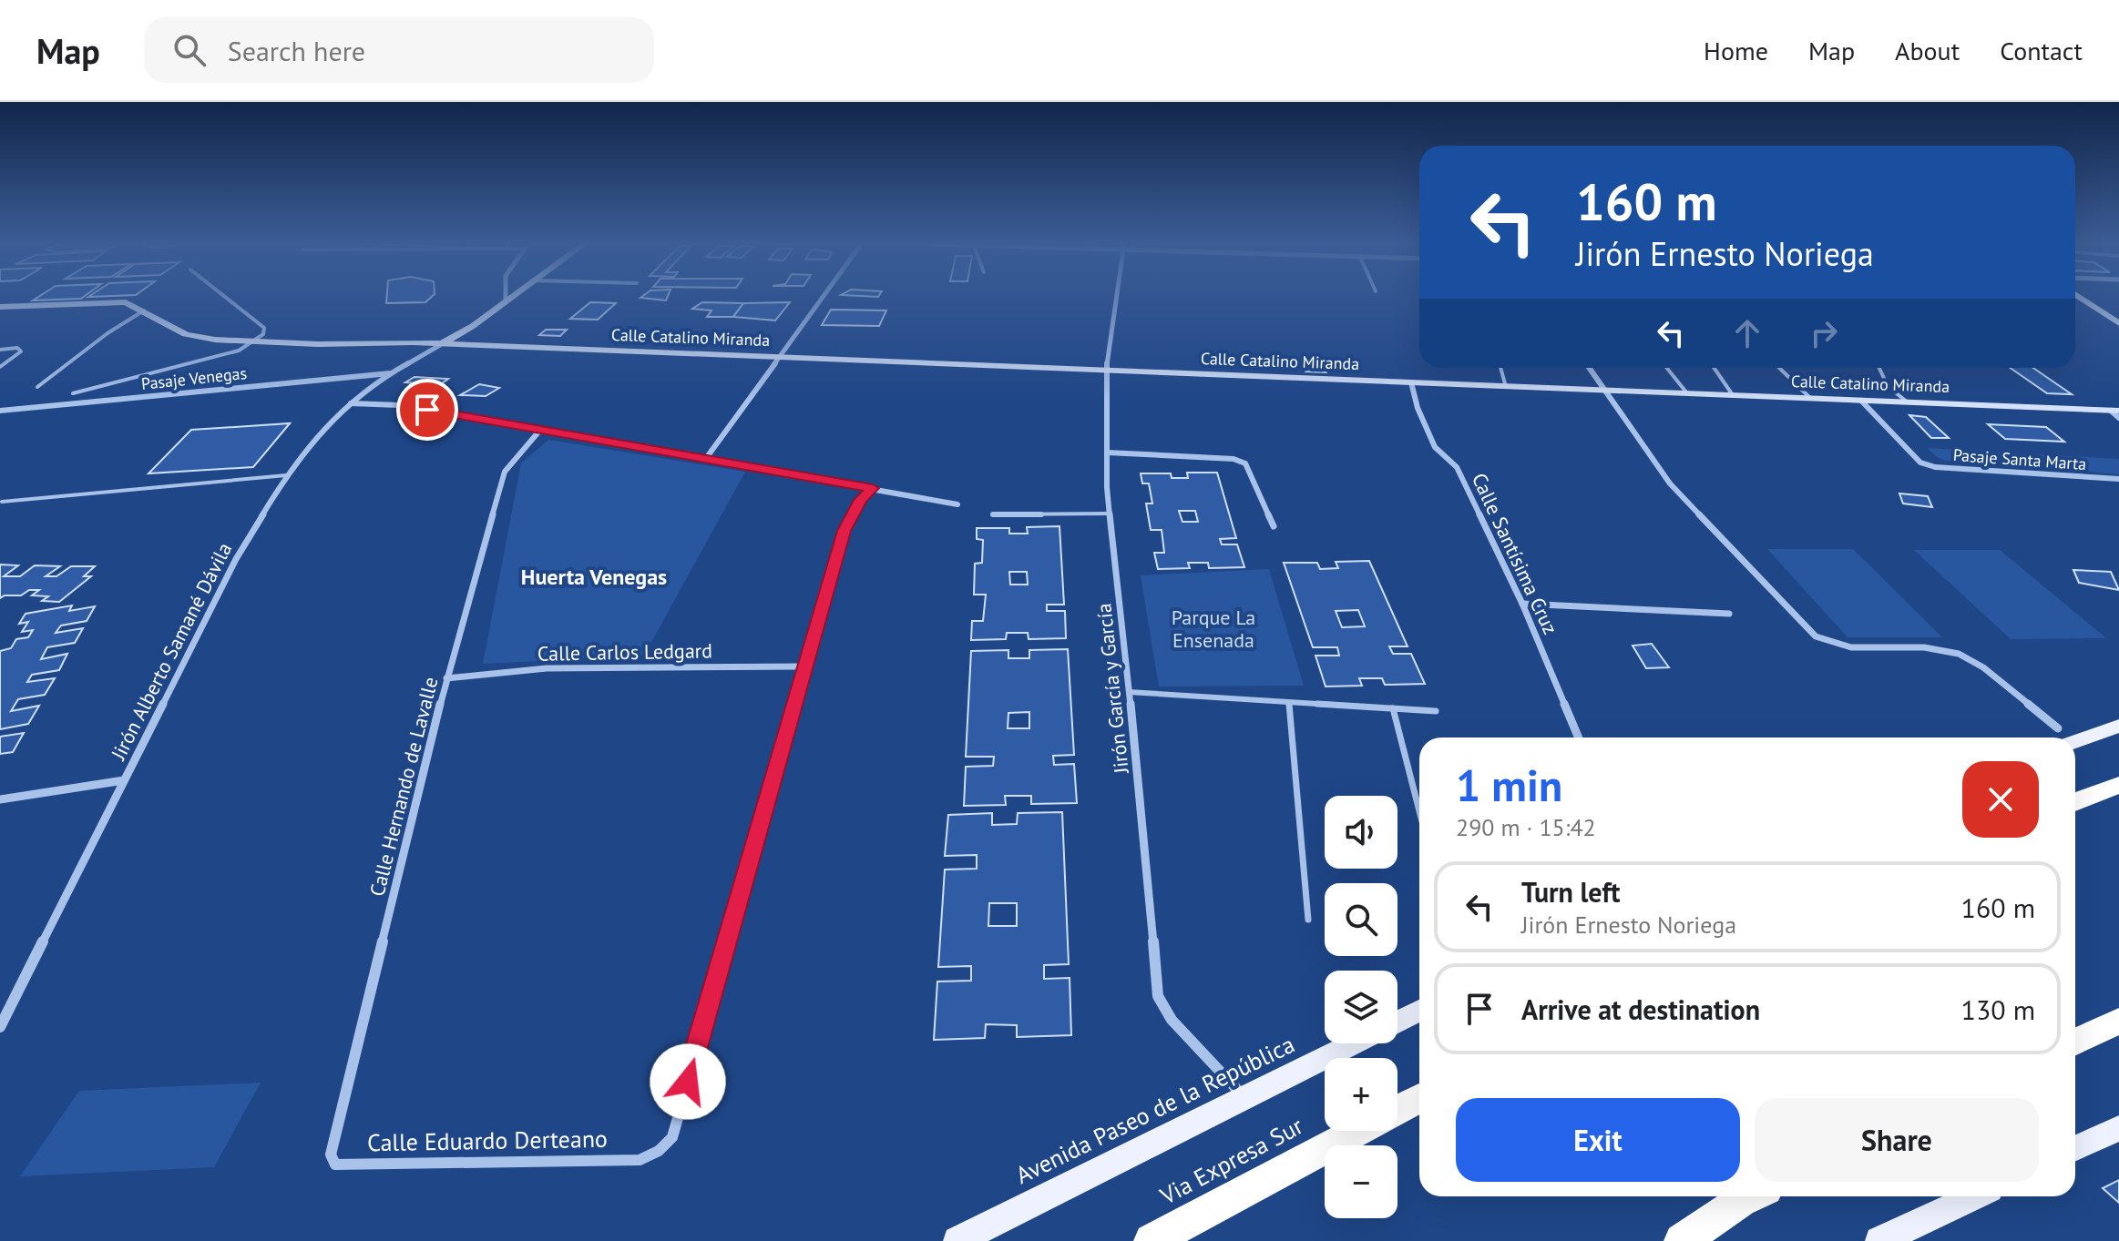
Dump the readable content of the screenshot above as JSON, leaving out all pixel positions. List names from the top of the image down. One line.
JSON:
{"streets":{"highway":["Via Expresa Sur"],"main road":["Avenida Paseo de la República"],"street":["Calle Catalino Miranda","Pasaje Venegas","Pasaje Santa Marta","Calle Santísima Cruz","Jirón Alberto Samané Dávila","Calle Carlos Ledgard","Jirón García y García","Calle Hernando de Lavalle","Calle Eduardo Derteano"]},"crossings":[["Calle Catalino Miranda","Pasaje Santa Marta"],["Calle Catalino Miranda","Calle Santísima Cruz"],["Calle Catalino Miranda","Jirón Alberto Samané Dávila"],["Calle Catalino Miranda","Jirón García y García"],["Pasaje Venegas","Jirón Alberto Samané Dávila"],["Calle Carlos Ledgard","Calle Hernando de Lavalle"],["Calle Carlos Ledgard","Calle Eduardo Derteano"],["Jirón García y García","Avenida Paseo de la República"],["Calle Hernando de Lavalle","Calle Eduardo Derteano"]],"districts":["Huerta Venegas"],"parks":["Parque La Ensenada"],"page":{"header":"Map","search":"Search here","nav":["Home","Map","About","Contact"],"turn":["160 m","Jirón Ernesto Noriega"],"heading":["1 min","290 m · 15:42"],"map_buttons":["+","−"],"list":[{"name":"Turn left","note":"Jirón Ernesto Noriega","value":"160 m"},{"name":"Arrive at destination","value":"130 m"}],"buttons":["Exit","Share"]}}
